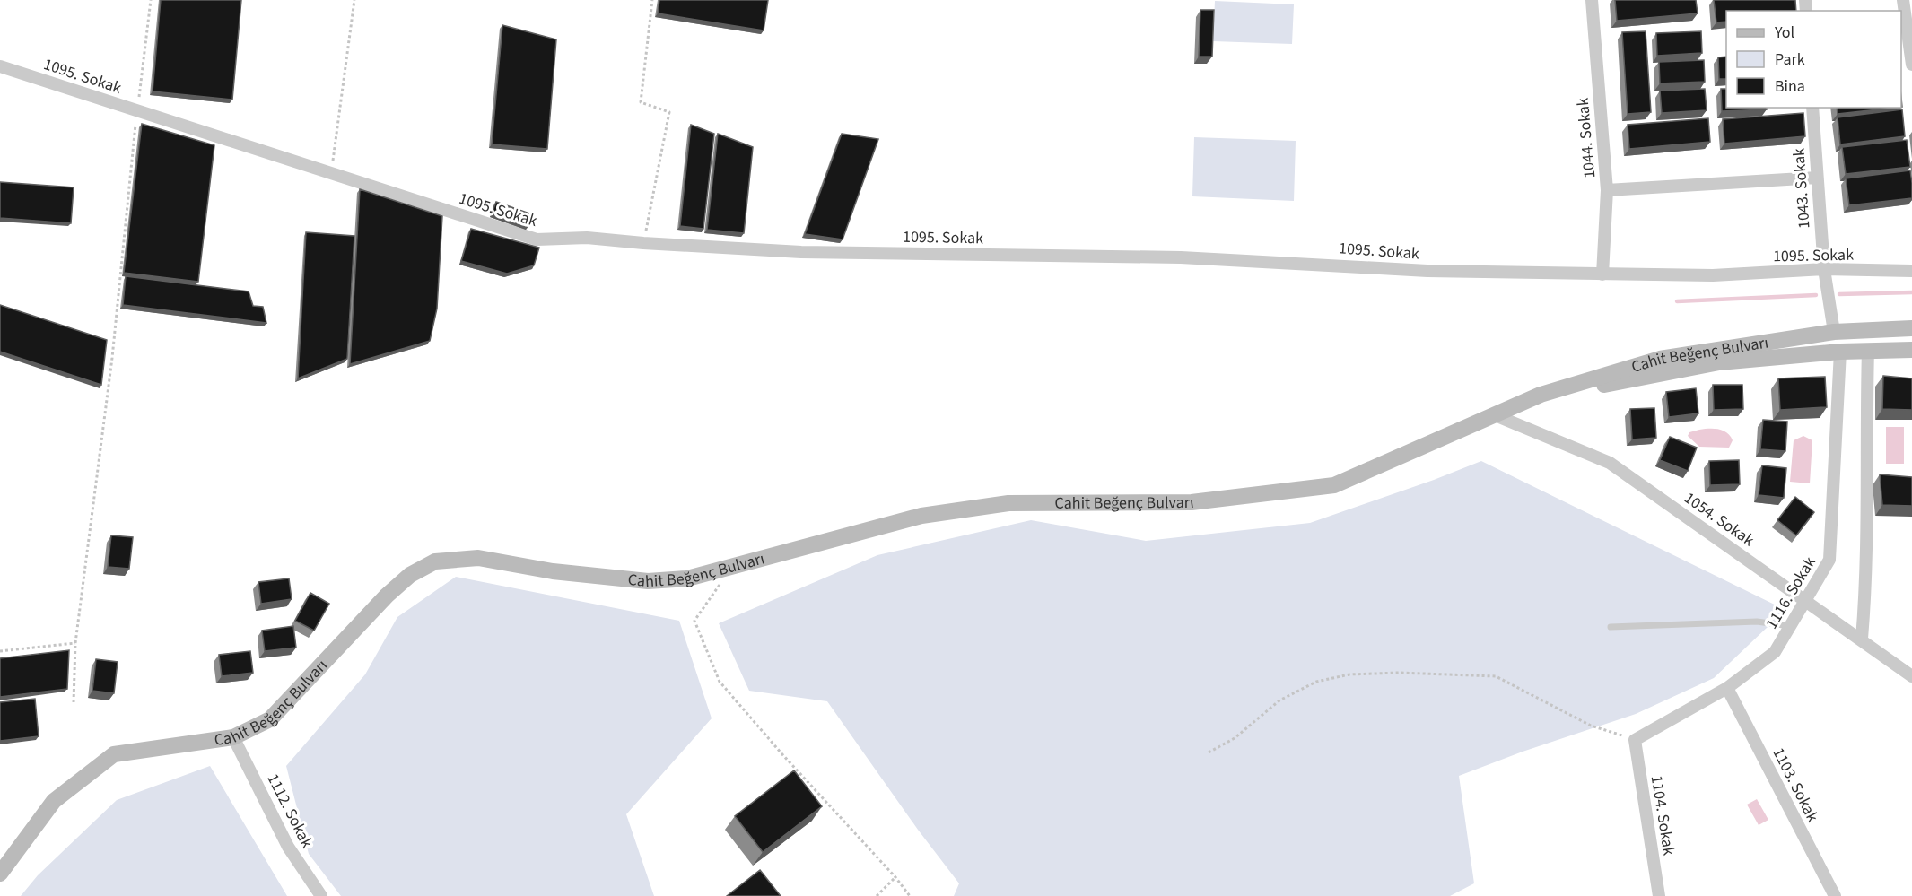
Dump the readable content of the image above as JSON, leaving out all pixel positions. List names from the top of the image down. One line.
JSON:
{"streets":{"main road":["Cahit Beğenç Bulvarı"],"street":["1095. Sokak","1044. Sokak","1043. Sokak","1054. Sokak","1116. Sokak","1103. Sokak","1112. Sokak","1104. Sokak"]},"crossings":[["1095. Sokak","1044. Sokak"],["1095. Sokak","1043. Sokak"],["1043. Sokak","Cahit Beğenç Bulvarı"],["Cahit Beğenç Bulvarı","1054. Sokak"],["Cahit Beğenç Bulvarı","1116. Sokak"],["Cahit Beğenç Bulvarı","1112. Sokak"],["1054. Sokak","1116. Sokak"],["1116. Sokak","1103. Sokak"],["1116. Sokak","1104. Sokak"]],"legend":["Yol","Park","Bina"]}
